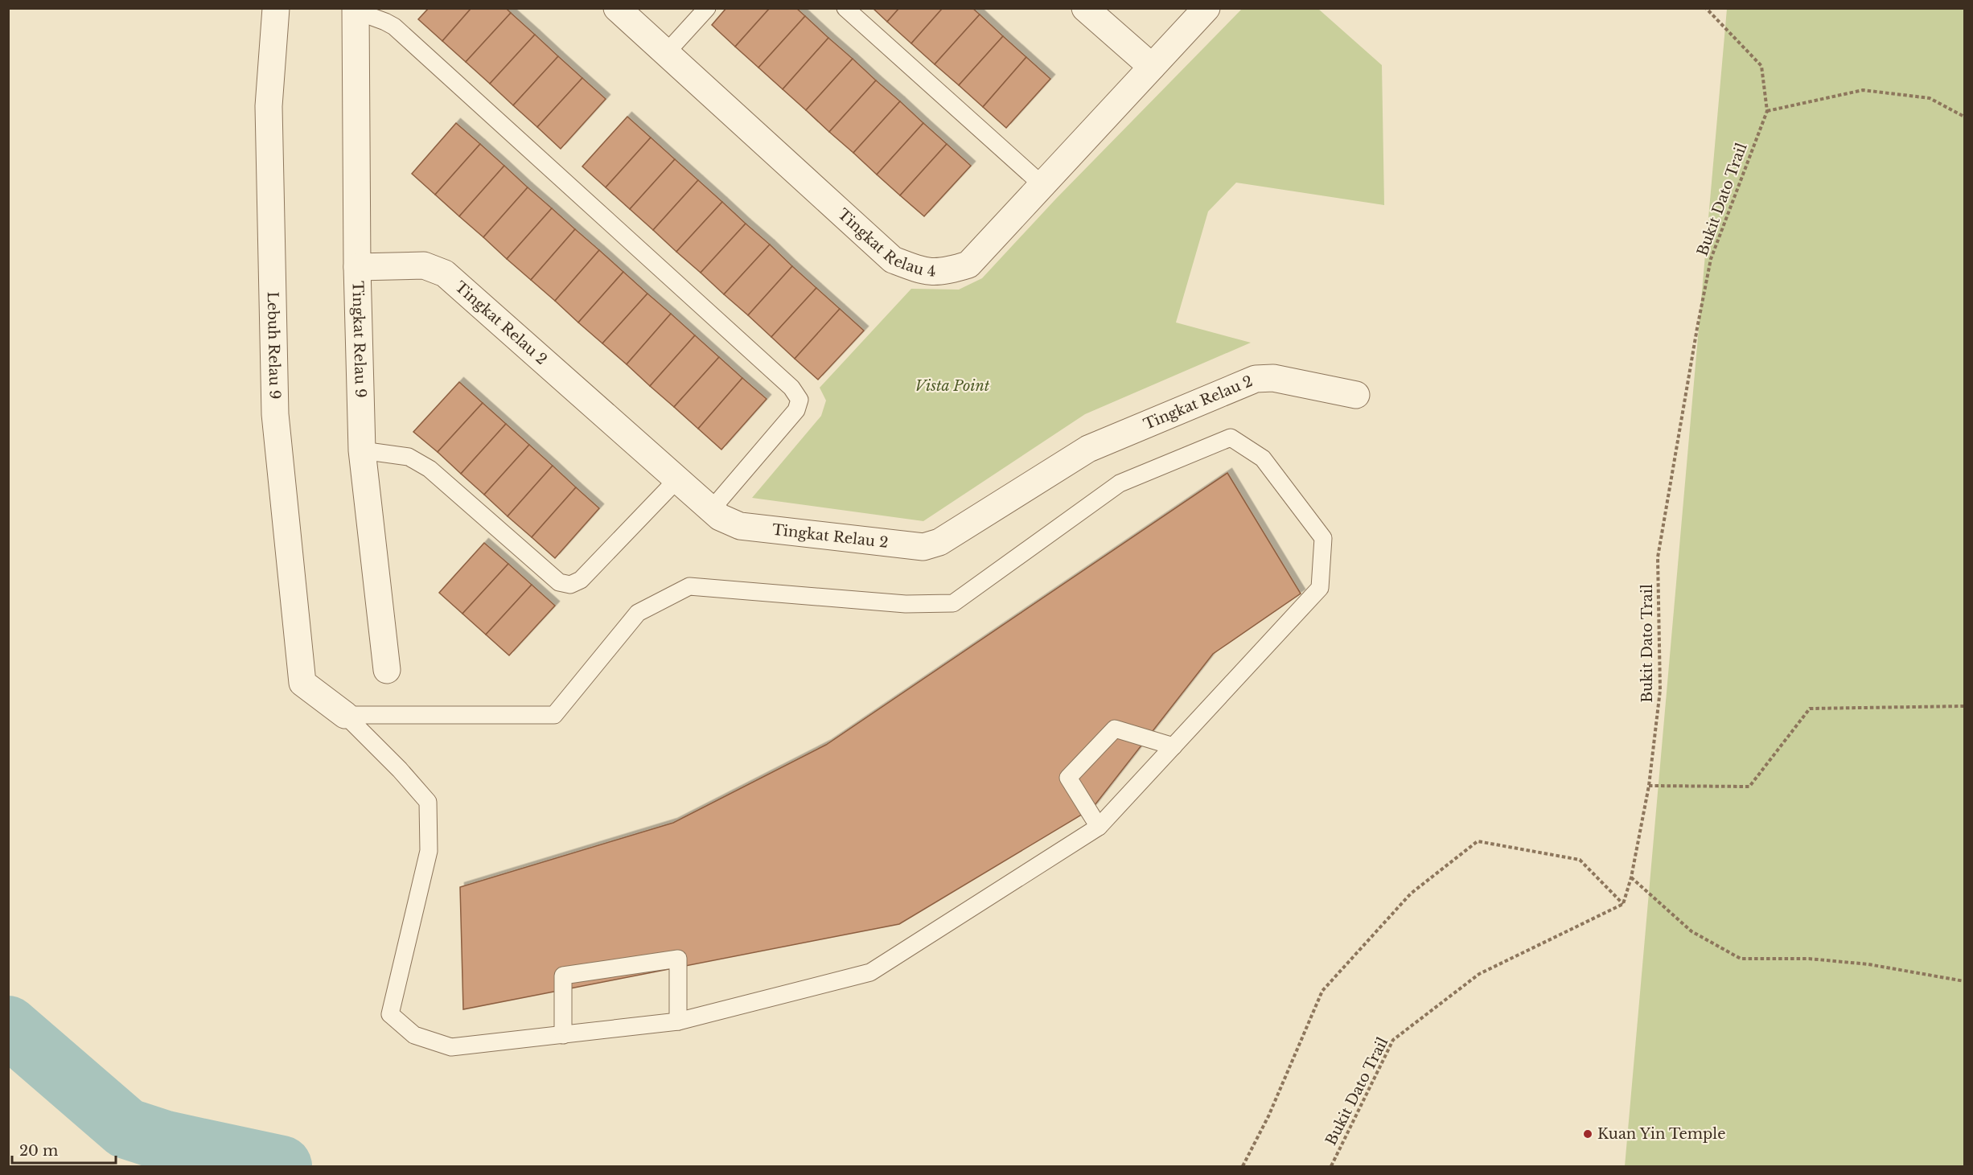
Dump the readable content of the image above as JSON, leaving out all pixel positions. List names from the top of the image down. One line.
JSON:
{"streets":{"street":["Tingkat Relau 4","Tingkat Relau 2","Tingkat Relau 9","Lebuh Relau 9"],"path":["Bukit Dato Trail"]},"crossings":[["Tingkat Relau 2","Tingkat Relau 9"]],"parks":["Vista Point"],"places":["Kuan Yin Temple"],"scale_bar":"20 m"}
